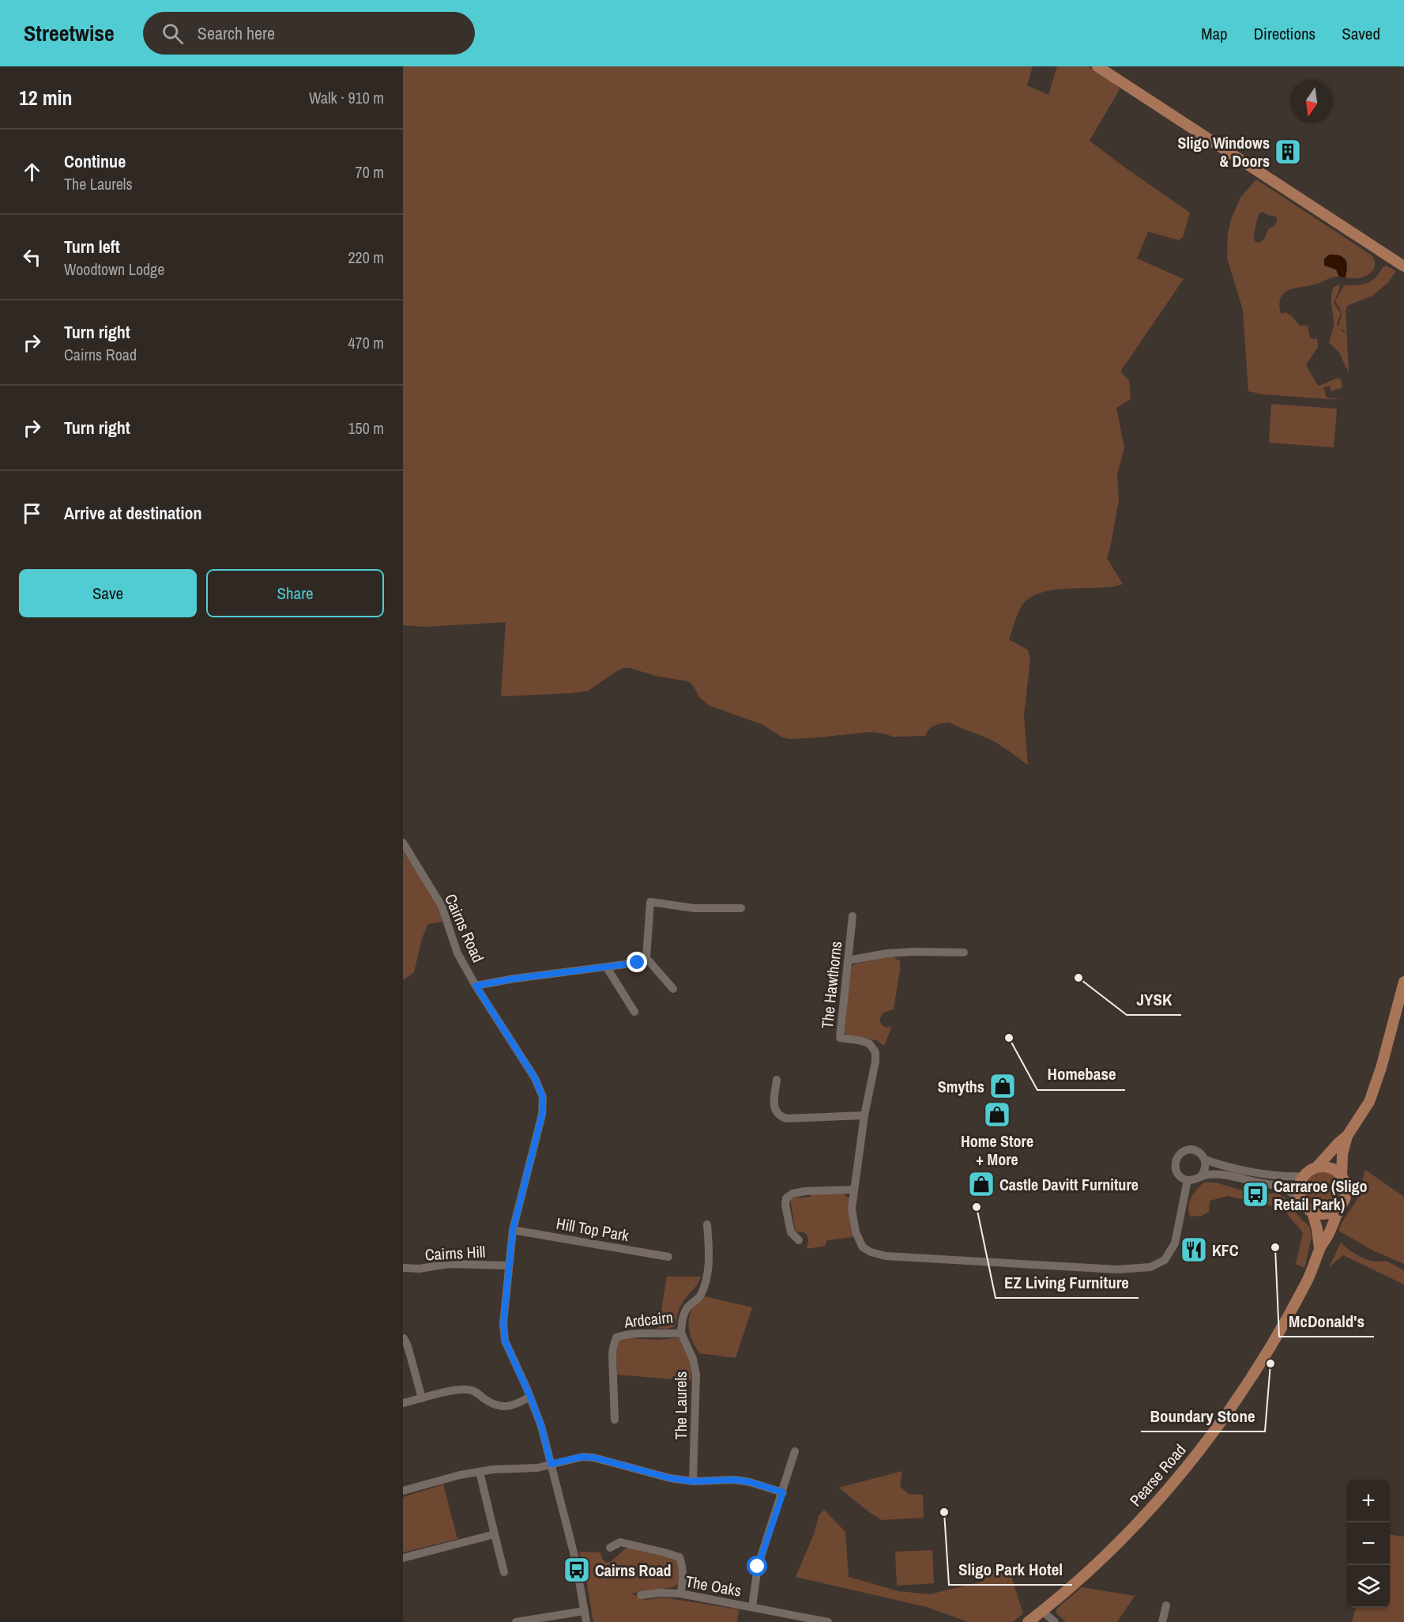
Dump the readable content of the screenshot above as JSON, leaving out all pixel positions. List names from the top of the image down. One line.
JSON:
{"streets":{"main road":["Pearse Road"],"street":["Cairns Road","The Hawthorns","Hill Top Park","Cairns Hill","Ardcairn","The Laurels","The Oaks"]},"crossings":[["Cairns Road","Hill Top Park"],["Cairns Road","Cairns Hill"],["Ardcairn","The Laurels"]],"places":{"building":["Sligo Windows & Doors"],"other":["JYSK","Homebase","EZ Living Furniture","McDonald's","Boundary Stone","Sligo Park Hotel"],"shop":["Smyths","Home Store + More","Castle Davitt Furniture"],"bus stop":["Carraroe (Sligo Retail Park)","Cairns Road"],"restaurant":["KFC"]},"north":"bottom","page":{"header":"Streetwise","search":"Search here","nav":["Map","Directions","Saved"],"heading":["12 min","Walk · 910 m"],"list":[["Continue","The Laurels","70 m"],["Turn left","Woodtown Lodge","220 m"],["Turn right","Cairns Road","470 m"],["Turn right","150 m"],"Arrive at destination"],"buttons":["Save","Share"],"map_buttons":["+","−"]}}
